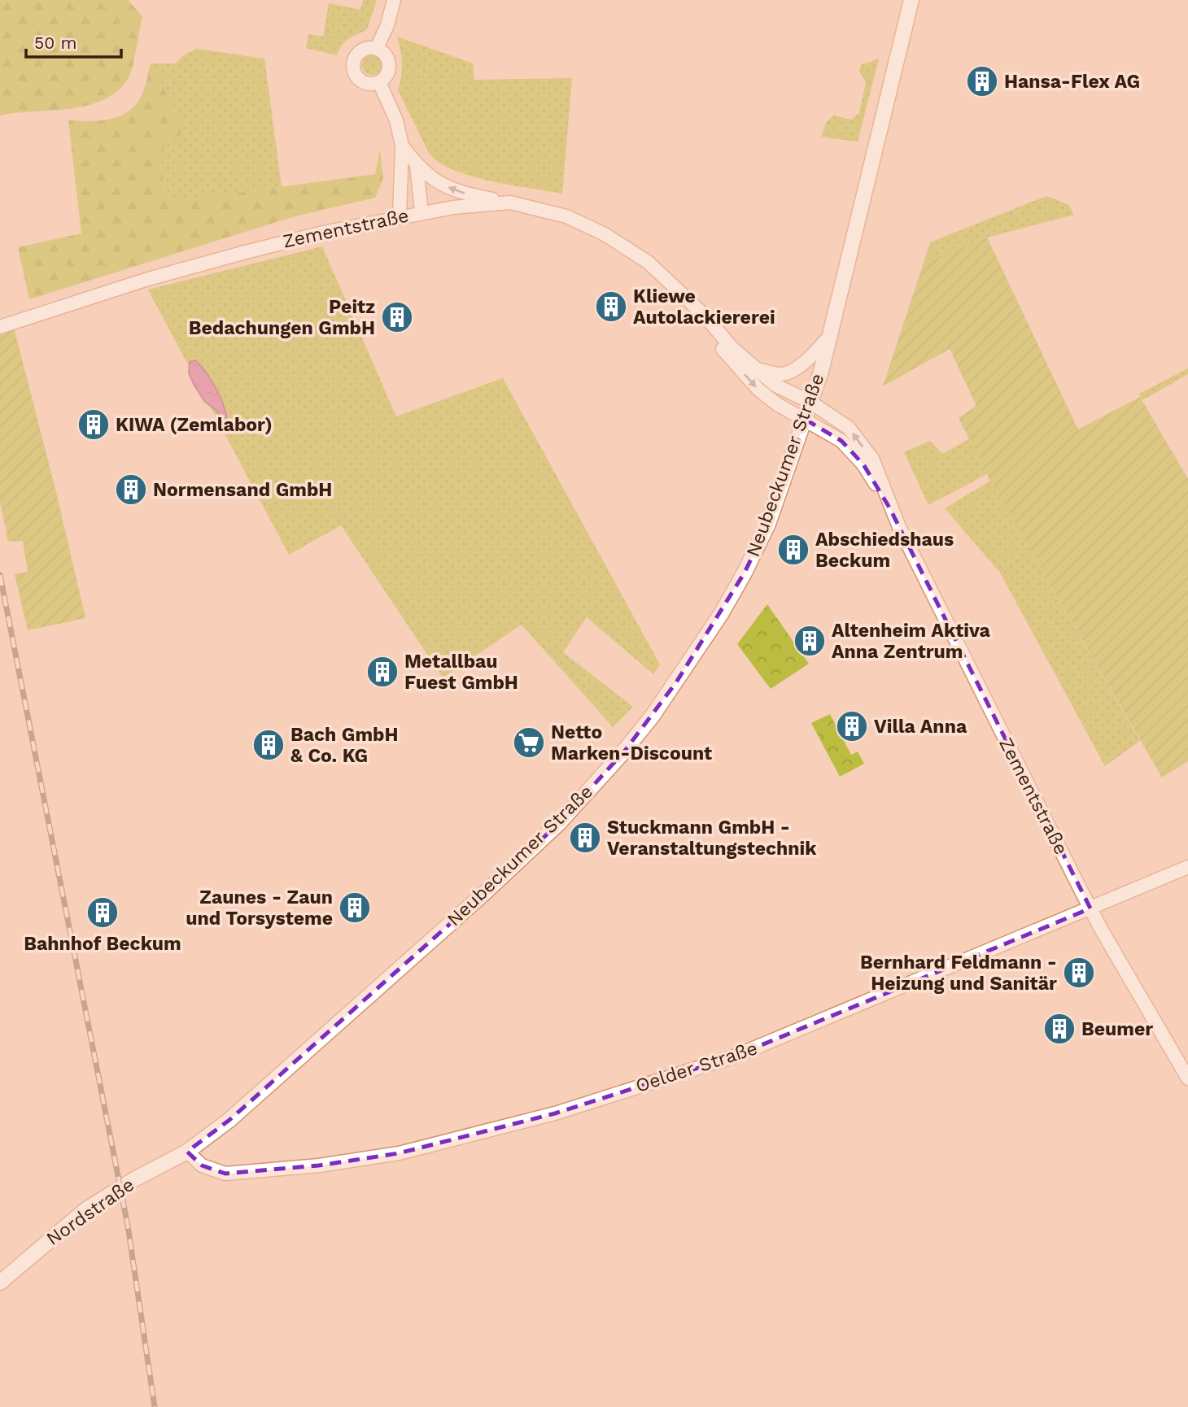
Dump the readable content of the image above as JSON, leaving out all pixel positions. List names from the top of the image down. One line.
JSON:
{"streets":{"main road":["Neubeckumer Straße","Nordstraße"],"street":["Zementstraße","Oelder Straße"]},"crossings":[["Zementstraße","Neubeckumer Straße"],["Zementstraße","Oelder Straße"],["Neubeckumer Straße","Oelder Straße"],["Neubeckumer Straße","Nordstraße"],["Oelder Straße","Nordstraße"]],"places":{"building":["Hansa-Flex AG","Kliewe Autolackiererei","Peitz Bedachungen GmbH","KIWA (Zemlabor)","Normensand GmbH","Abschiedshaus Beckum","Altenheim Aktiva Anna Zentrum","Metallbau Fuest GmbH","Villa Anna","Bach GmbH & Co. KG","Stuckmann GmbH - Veranstaltungstechnik","Zaunes - Zaun und Torsysteme","Bahnhof Beckum","Bernhard Feldmann - Heizung und Sanitär","Beumer"],"supermarket":["Netto Marken-Discount"]},"scale_bar":"50 m"}
